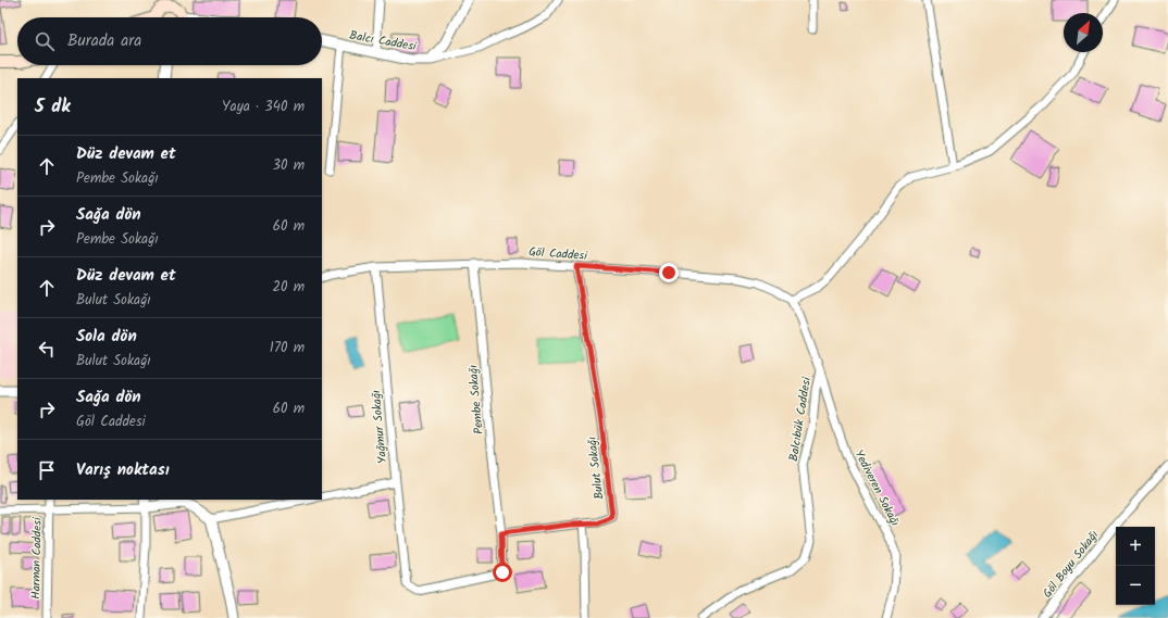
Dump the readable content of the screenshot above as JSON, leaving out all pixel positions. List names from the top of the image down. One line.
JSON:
{"streets":{"street":["Balcı Caddesi","Göl Caddesi","Pembe Sokağı","Balcıbük Caddesi","Yağmur Sokağı","Bulut Sokağı","Yediveren Sokağı","Harman Caddesi","Göl Boyu Sokağı"]},"crossings":[["Göl Caddesi","Pembe Sokağı"],["Göl Caddesi","Balcıbük Caddesi"],["Göl Caddesi","Yağmur Sokağı"],["Göl Caddesi","Bulut Sokağı"],["Pembe Sokağı","Yağmur Sokağı"],["Balcıbük Caddesi","Yediveren Sokağı"]],"north":"top right","page":{"search":"Burada ara","heading":["5 dk","Yaya · 340 m"],"list":[["Düz devam et","Pembe Sokağı","30 m"],["Sağa dön","Pembe Sokağı","60 m"],["Düz devam et","Bulut Sokağı","20 m"],["Sola dön","Bulut Sokağı","170 m"],["Sağa dön","Göl Caddesi","60 m"],"Varış noktası"],"map_buttons":["+","−"]}}
